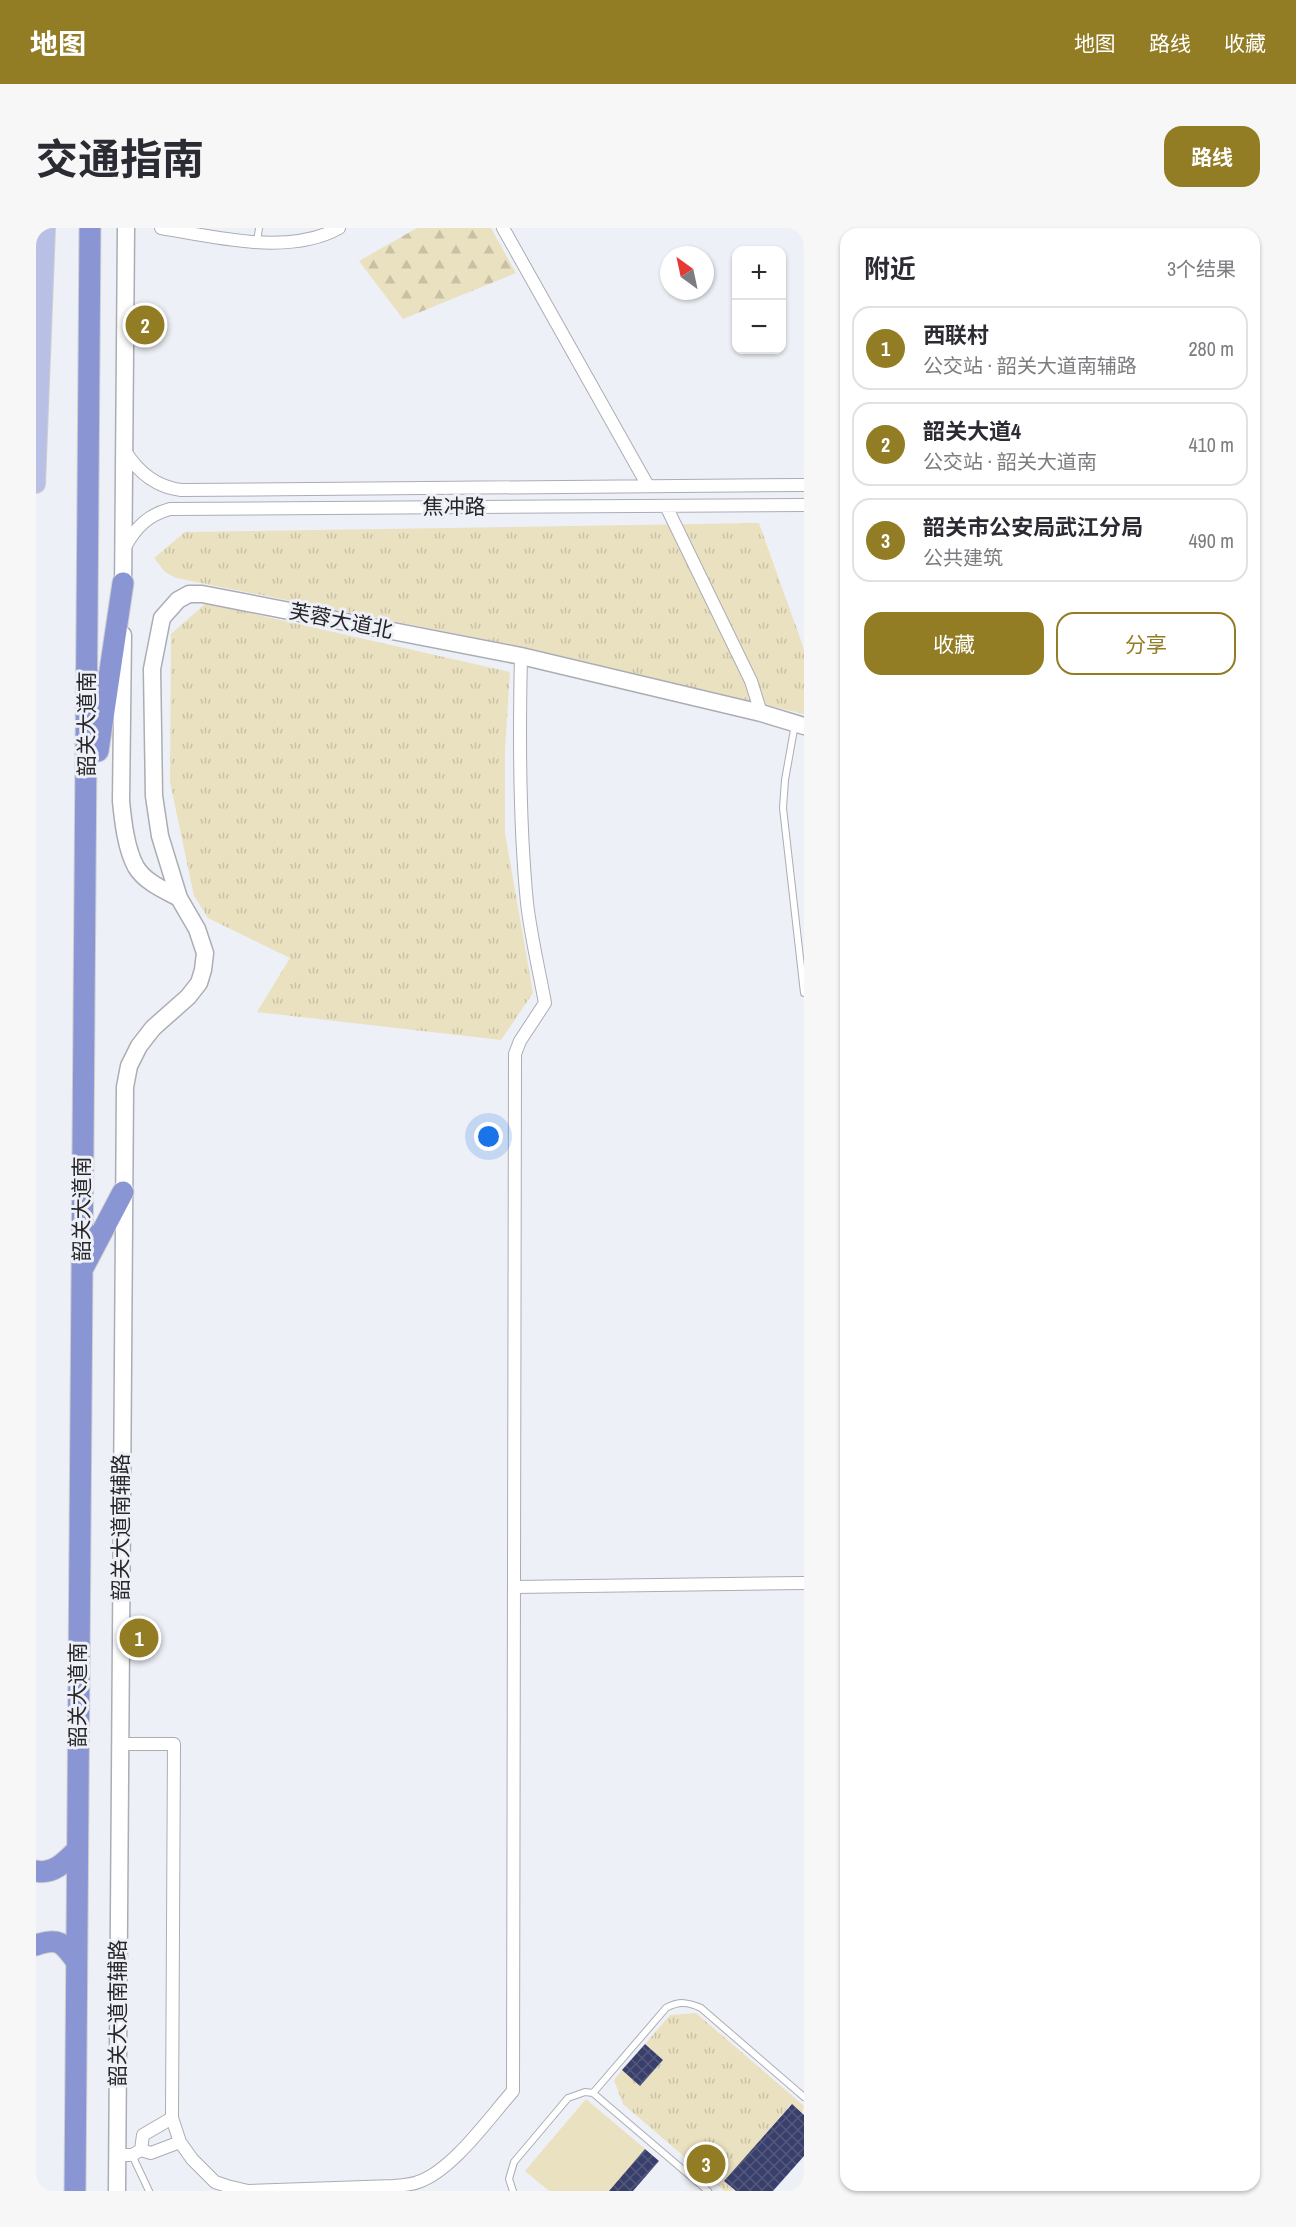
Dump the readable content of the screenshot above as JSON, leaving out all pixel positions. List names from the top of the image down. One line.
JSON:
{"streets":{"highway":["韶关大道南"],"street":["焦冲路","芙蓉大道北","韶关大道南辅路"]},"crossings":[["芙蓉大道北","韶关大道南辅路"]],"north":"top left","page":{"header":"地图","nav":["地图","路线","收藏"],"title":"交通指南","buttons":["路线",["收藏","分享"]],"heading":["附近","3个结果"],"map_buttons":["+","−"],"pins":["2","1","3"],"list":[{"mark":"1","name":"西联村","note":"公交站 · 韶关大道南辅路","value":"280 m"},{"mark":"2","name":"韶关大道4","note":"公交站 · 韶关大道南","value":"410 m"},{"mark":"3","name":"韶关市公安局武江分局","note":"公共建筑","value":"490 m"}]}}
